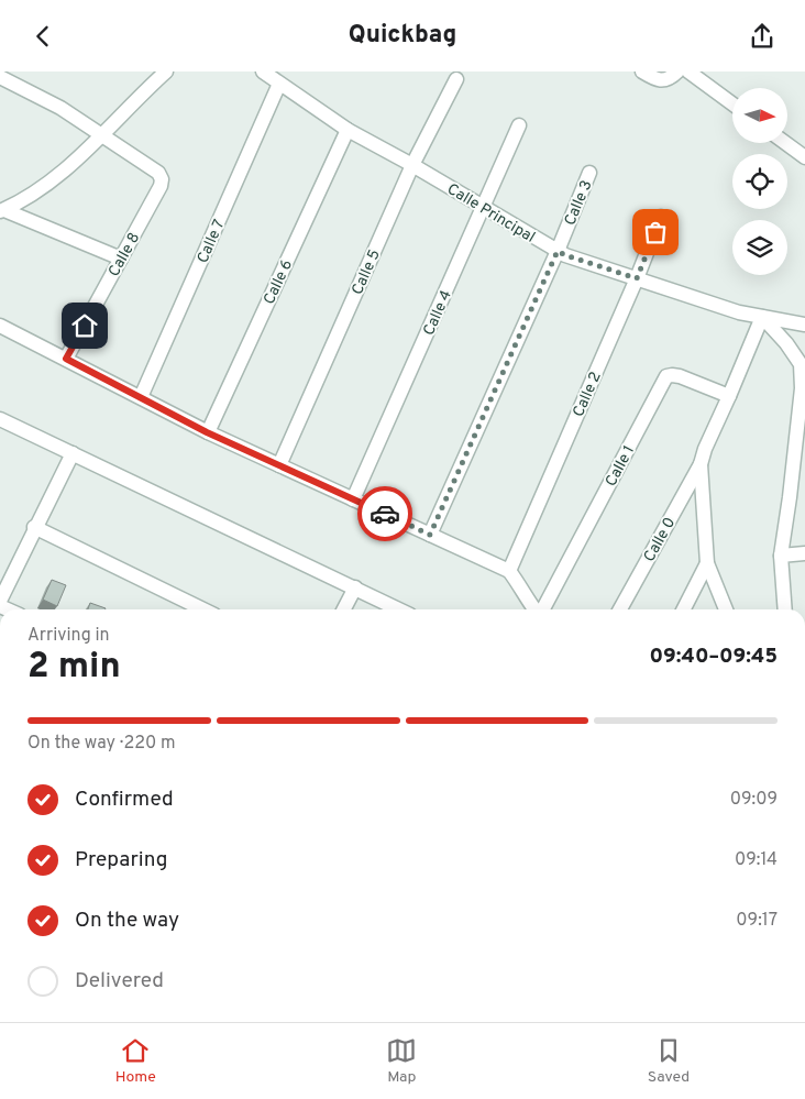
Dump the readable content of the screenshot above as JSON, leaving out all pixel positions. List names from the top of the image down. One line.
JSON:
{"streets":{"street":["Calle 3","Calle Principal","Calle 7","Calle 8","Calle 5","Calle 6","Calle 4","Calle 2","Calle 1","Calle 0"]},"crossings":[["Calle 3","Calle Principal"],["Calle Principal","Calle 7"],["Calle Principal","Calle 5"],["Calle Principal","Calle 6"],["Calle Principal","Calle 4"],["Calle Principal","Calle 2"]],"north":"right","page":{"header":"Quickbag","heading":["2 min","Arriving in","09:40–09:45"],"bar":"On the way · 220 m","list":[["Confirmed","09:09"],["Preparing","09:14"],["On the way","09:17"],"Delivered"],"tabs":["Home","Map","Saved"]}}
